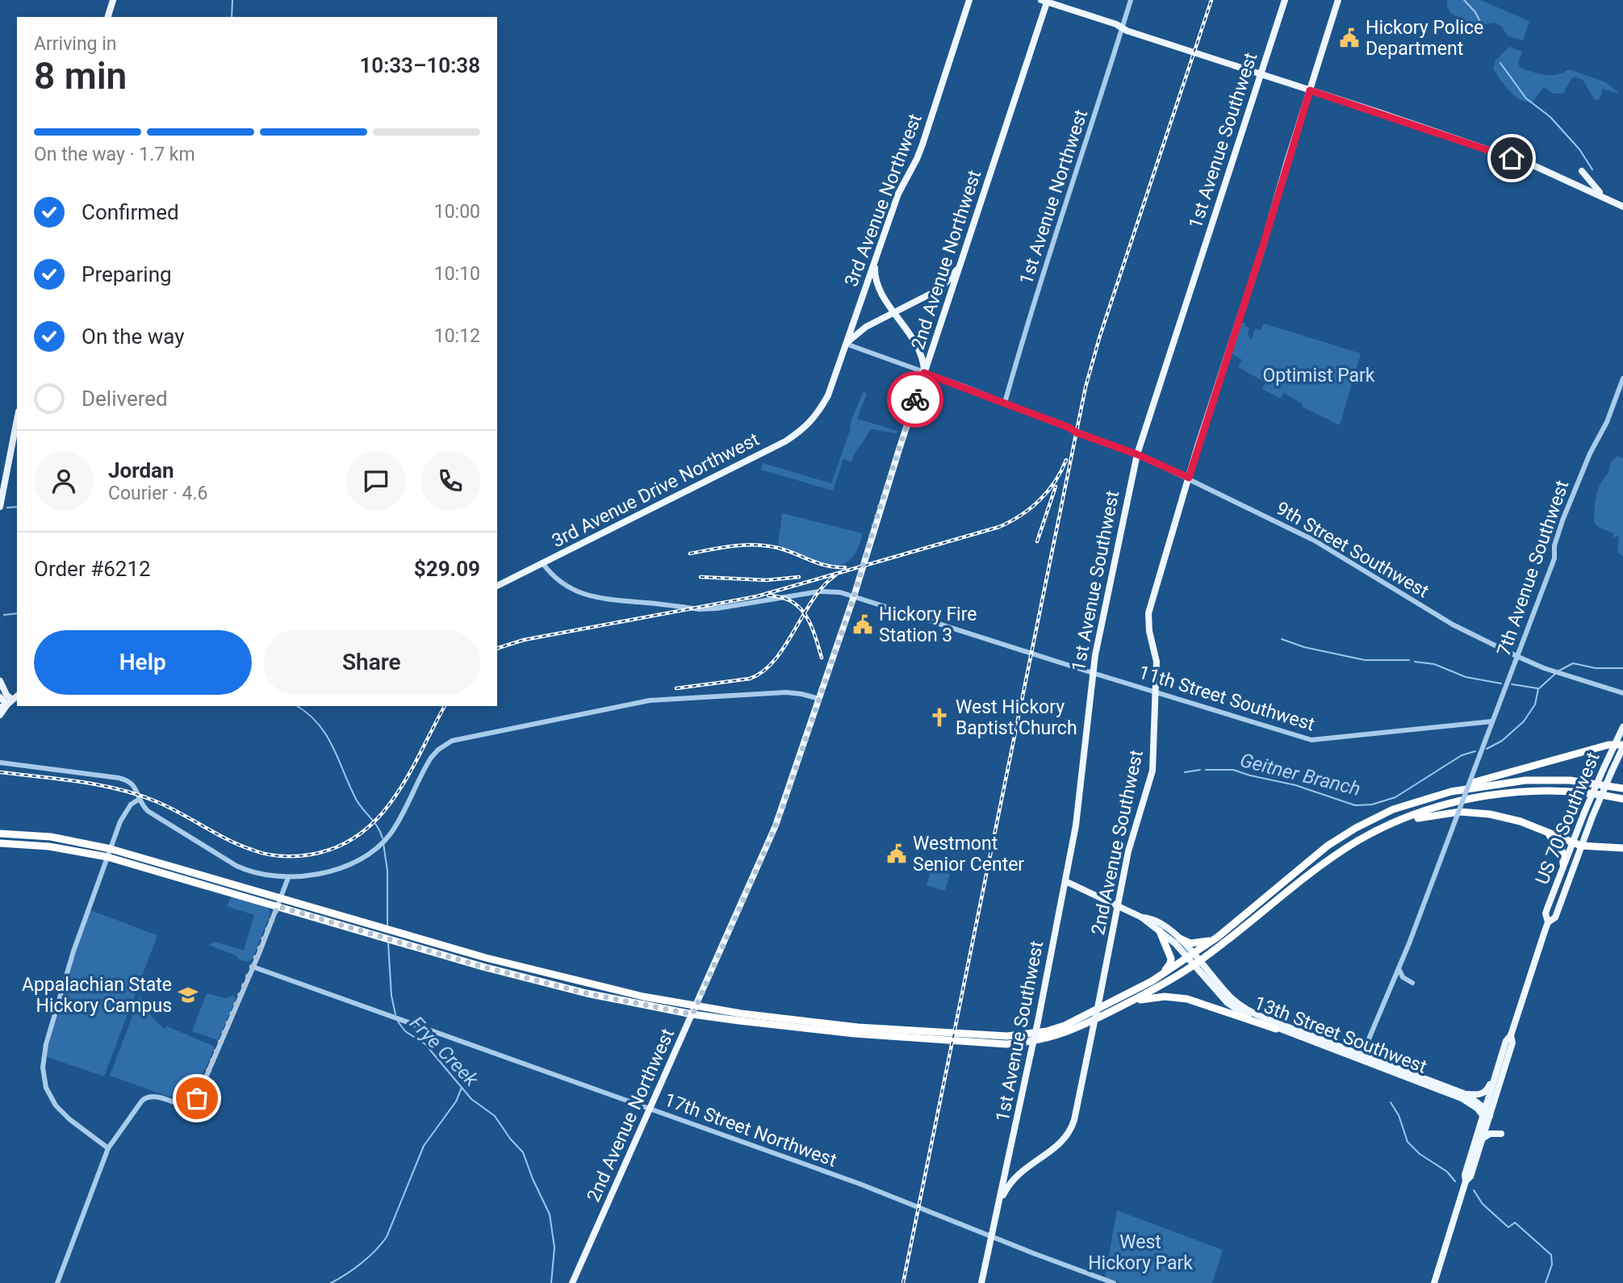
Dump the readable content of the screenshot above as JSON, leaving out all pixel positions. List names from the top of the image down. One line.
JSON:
{"streets":{"main road":["1st Avenue Southwest","3rd Avenue Northwest","2nd Avenue Northwest","3rd Avenue Drive Northwest","US 70 Southwest","2nd Avenue Southwest","13th Street Southwest"],"street":["1st Avenue Northwest","9th Street Southwest","7th Avenue Southwest","11th Street Southwest","17th Street Northwest"]},"crossings":[["1st Avenue Southwest","9th Street Southwest"],["1st Avenue Southwest","11th Street Southwest"],["1st Avenue Southwest","2nd Avenue Southwest"],["1st Avenue Southwest","13th Street Southwest"],["1st Avenue Southwest","17th Street Northwest"],["1st Avenue Northwest","9th Street Southwest"],["3rd Avenue Northwest","3rd Avenue Drive Northwest"],["3rd Avenue Northwest","9th Street Southwest"],["2nd Avenue Northwest","9th Street Southwest"],["2nd Avenue Northwest","11th Street Southwest"],["2nd Avenue Northwest","17th Street Northwest"],["3rd Avenue Drive Northwest","11th Street Southwest"],["9th Street Southwest","7th Avenue Southwest"],["9th Street Southwest","2nd Avenue Southwest"],["7th Avenue Southwest","11th Street Southwest"],["11th Street Southwest","2nd Avenue Southwest"],["US 70 Southwest","13th Street Southwest"],["2nd Avenue Southwest","13th Street Southwest"]],"water":["Geitner Branch","Frye Creek"],"parks":["Optimist Park","West Hickory Park"],"places":{"public building":["Hickory Police Department","Hickory Fire Station 3","Westmont Senior Center"],"church":["West Hickory Baptist Church"],"school or university":["Appalachian State Hickory Campus"]},"page":{"heading":["8 min","Arriving in","10:33–10:38"],"panel":["Jordan","Courier · 4.6","Order #6212","$29.09"],"bar":"On the way · 1.7 km","list":[["Confirmed","10:00"],["Preparing","10:10"],["On the way","10:12"],"Delivered"],"buttons":["Help","Share"]}}
